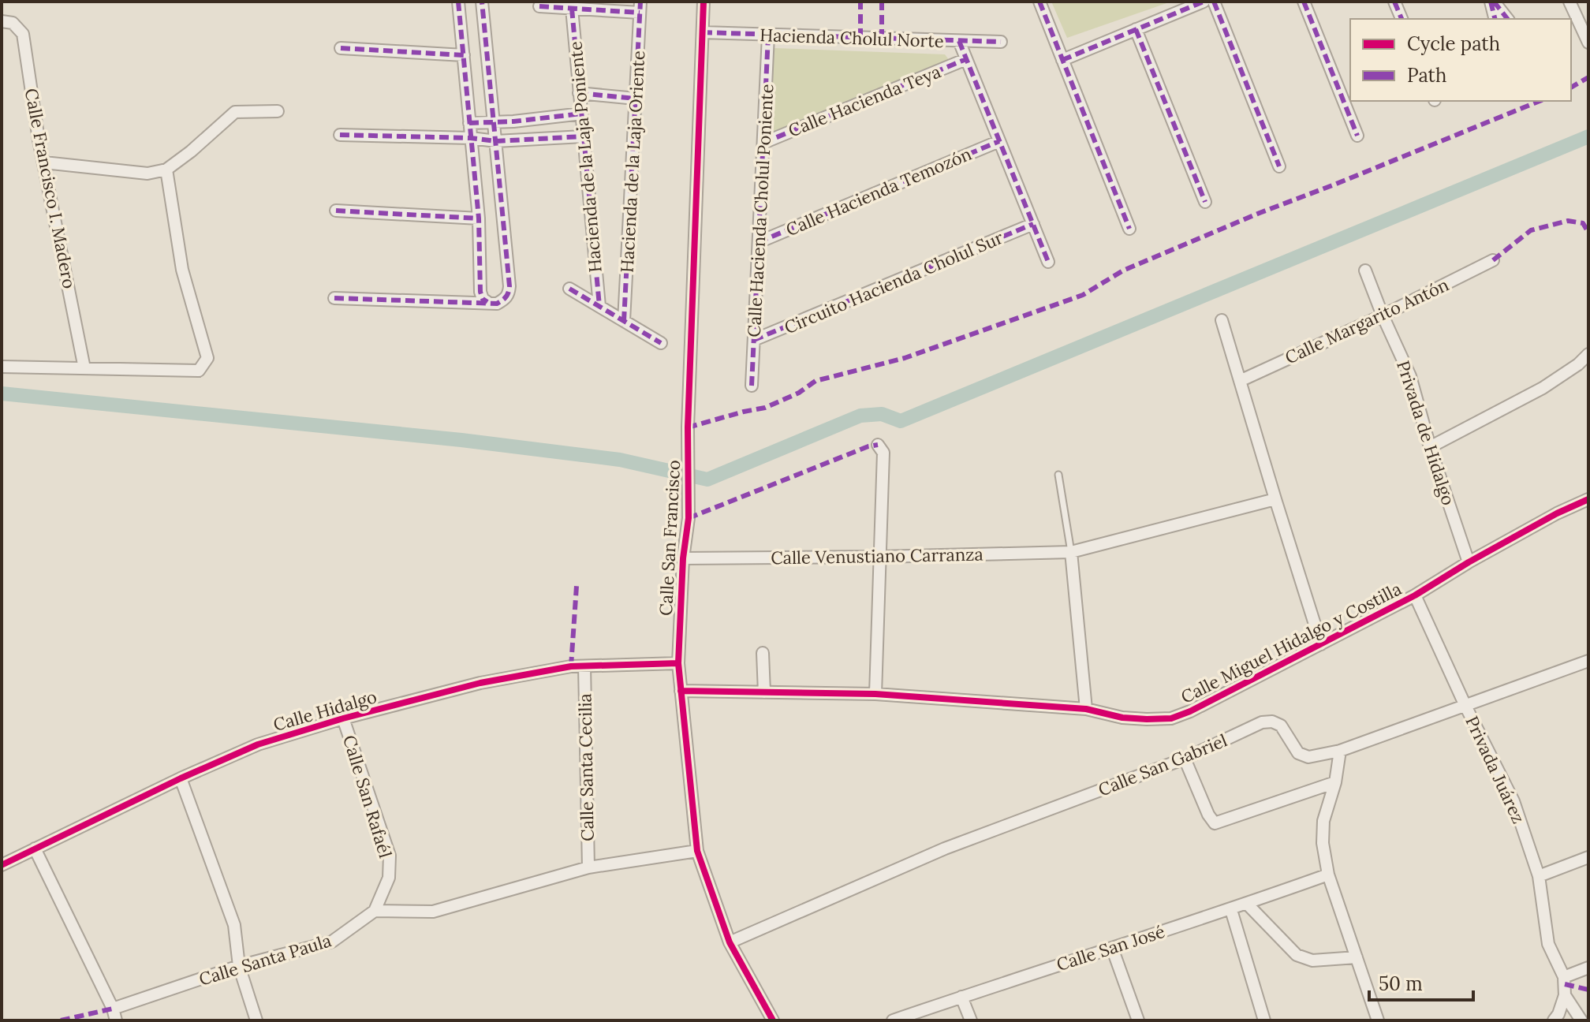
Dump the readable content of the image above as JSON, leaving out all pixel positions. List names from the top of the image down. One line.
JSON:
{"streets":{"street":["Hacienda Cholul Norte","Calle Hacienda Teya","Hacienda de la Laja Poniente","Hacienda de la Laja Oriente","Calle Francisco I. Madero","Calle Hacienda Temozón","Calle Hacienda Cholul Poniente","Circuito Hacienda Cholul Sur","Calle Margarito Antón","Privada de Hidalgo","Calle San Francisco","Calle Venustiano Carranza","Calle Miguel Hidalgo y Costilla","Calle Hidalgo","Calle San Gabriel","Calle Santa Cecilia","Privada Juárez","Calle San Rafaél","Calle San José","Calle Santa Paula"]},"crossings":[["Hacienda Cholul Norte","Calle Hacienda Cholul Poniente"],["Hacienda Cholul Norte","Calle San Francisco"],["Calle Hacienda Teya","Calle Hacienda Cholul Poniente"],["Calle Hacienda Temozón","Calle Hacienda Cholul Poniente"],["Calle Hacienda Cholul Poniente","Circuito Hacienda Cholul Sur"],["Calle Margarito Antón","Privada de Hidalgo"],["Privada de Hidalgo","Calle Miguel Hidalgo y Costilla"],["Calle San Francisco","Calle Venustiano Carranza"],["Calle San Francisco","Calle Miguel Hidalgo y Costilla"],["Calle San Francisco","Calle Hidalgo"],["Calle San Francisco","Calle San Gabriel"],["Calle Miguel Hidalgo y Costilla","Privada Juárez"],["Calle Hidalgo","Calle Santa Cecilia"],["Calle Hidalgo","Calle San Rafaél"],["Calle Hidalgo","Calle Santa Paula"],["Calle San Gabriel","Privada Juárez"],["Calle San Rafaél","Calle Santa Paula"]],"legend":["Cycle path","Path"],"scale_bar":"50 m"}
